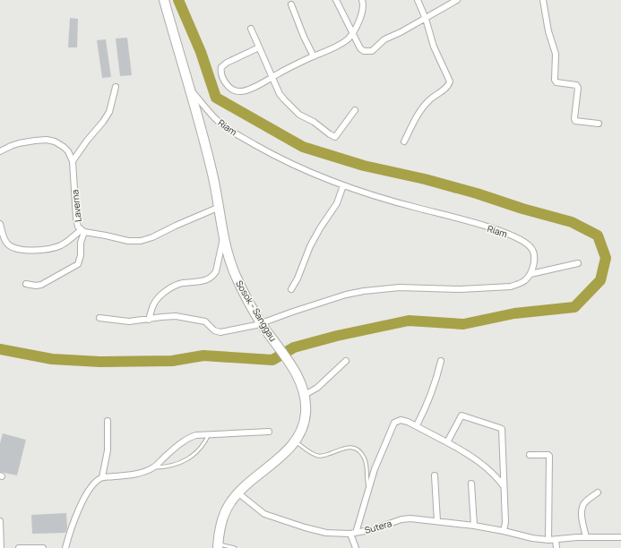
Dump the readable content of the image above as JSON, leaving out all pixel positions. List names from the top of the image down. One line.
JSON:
{"streets":{"highway":["Sosok - Sanggau"],"street":["Riam","Laverna","Sutera"]},"crossings":[["Riam","Sosok - Sanggau"],["Laverna","Sosok - Sanggau"],["Sosok - Sanggau","Sutera"]]}
